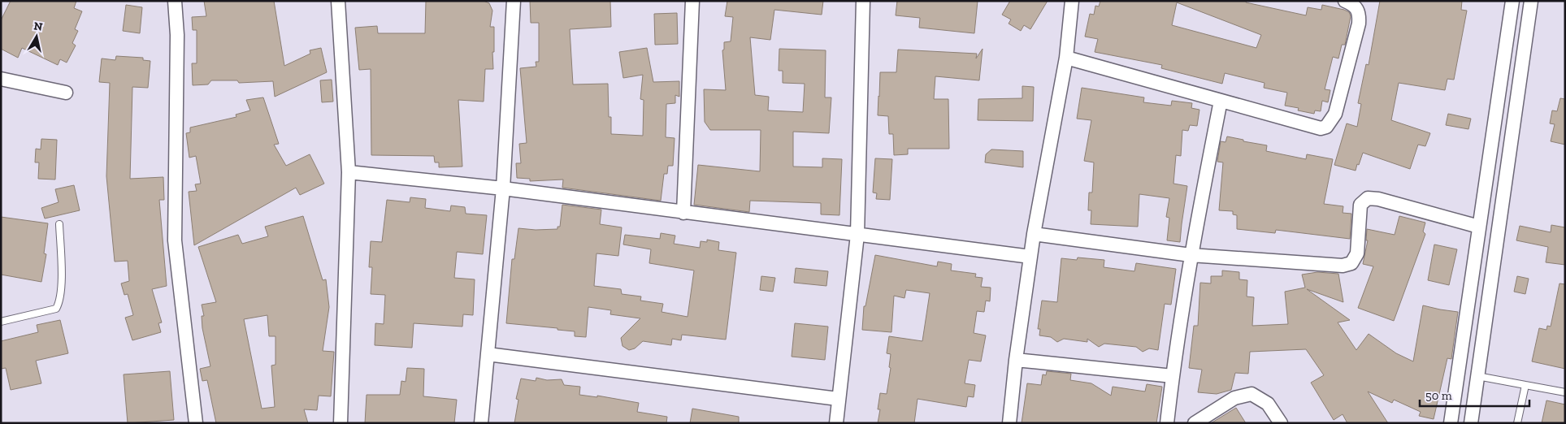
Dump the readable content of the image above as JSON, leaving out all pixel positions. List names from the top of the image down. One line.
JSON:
{"scale_bar":"50 m","north":"top"}
